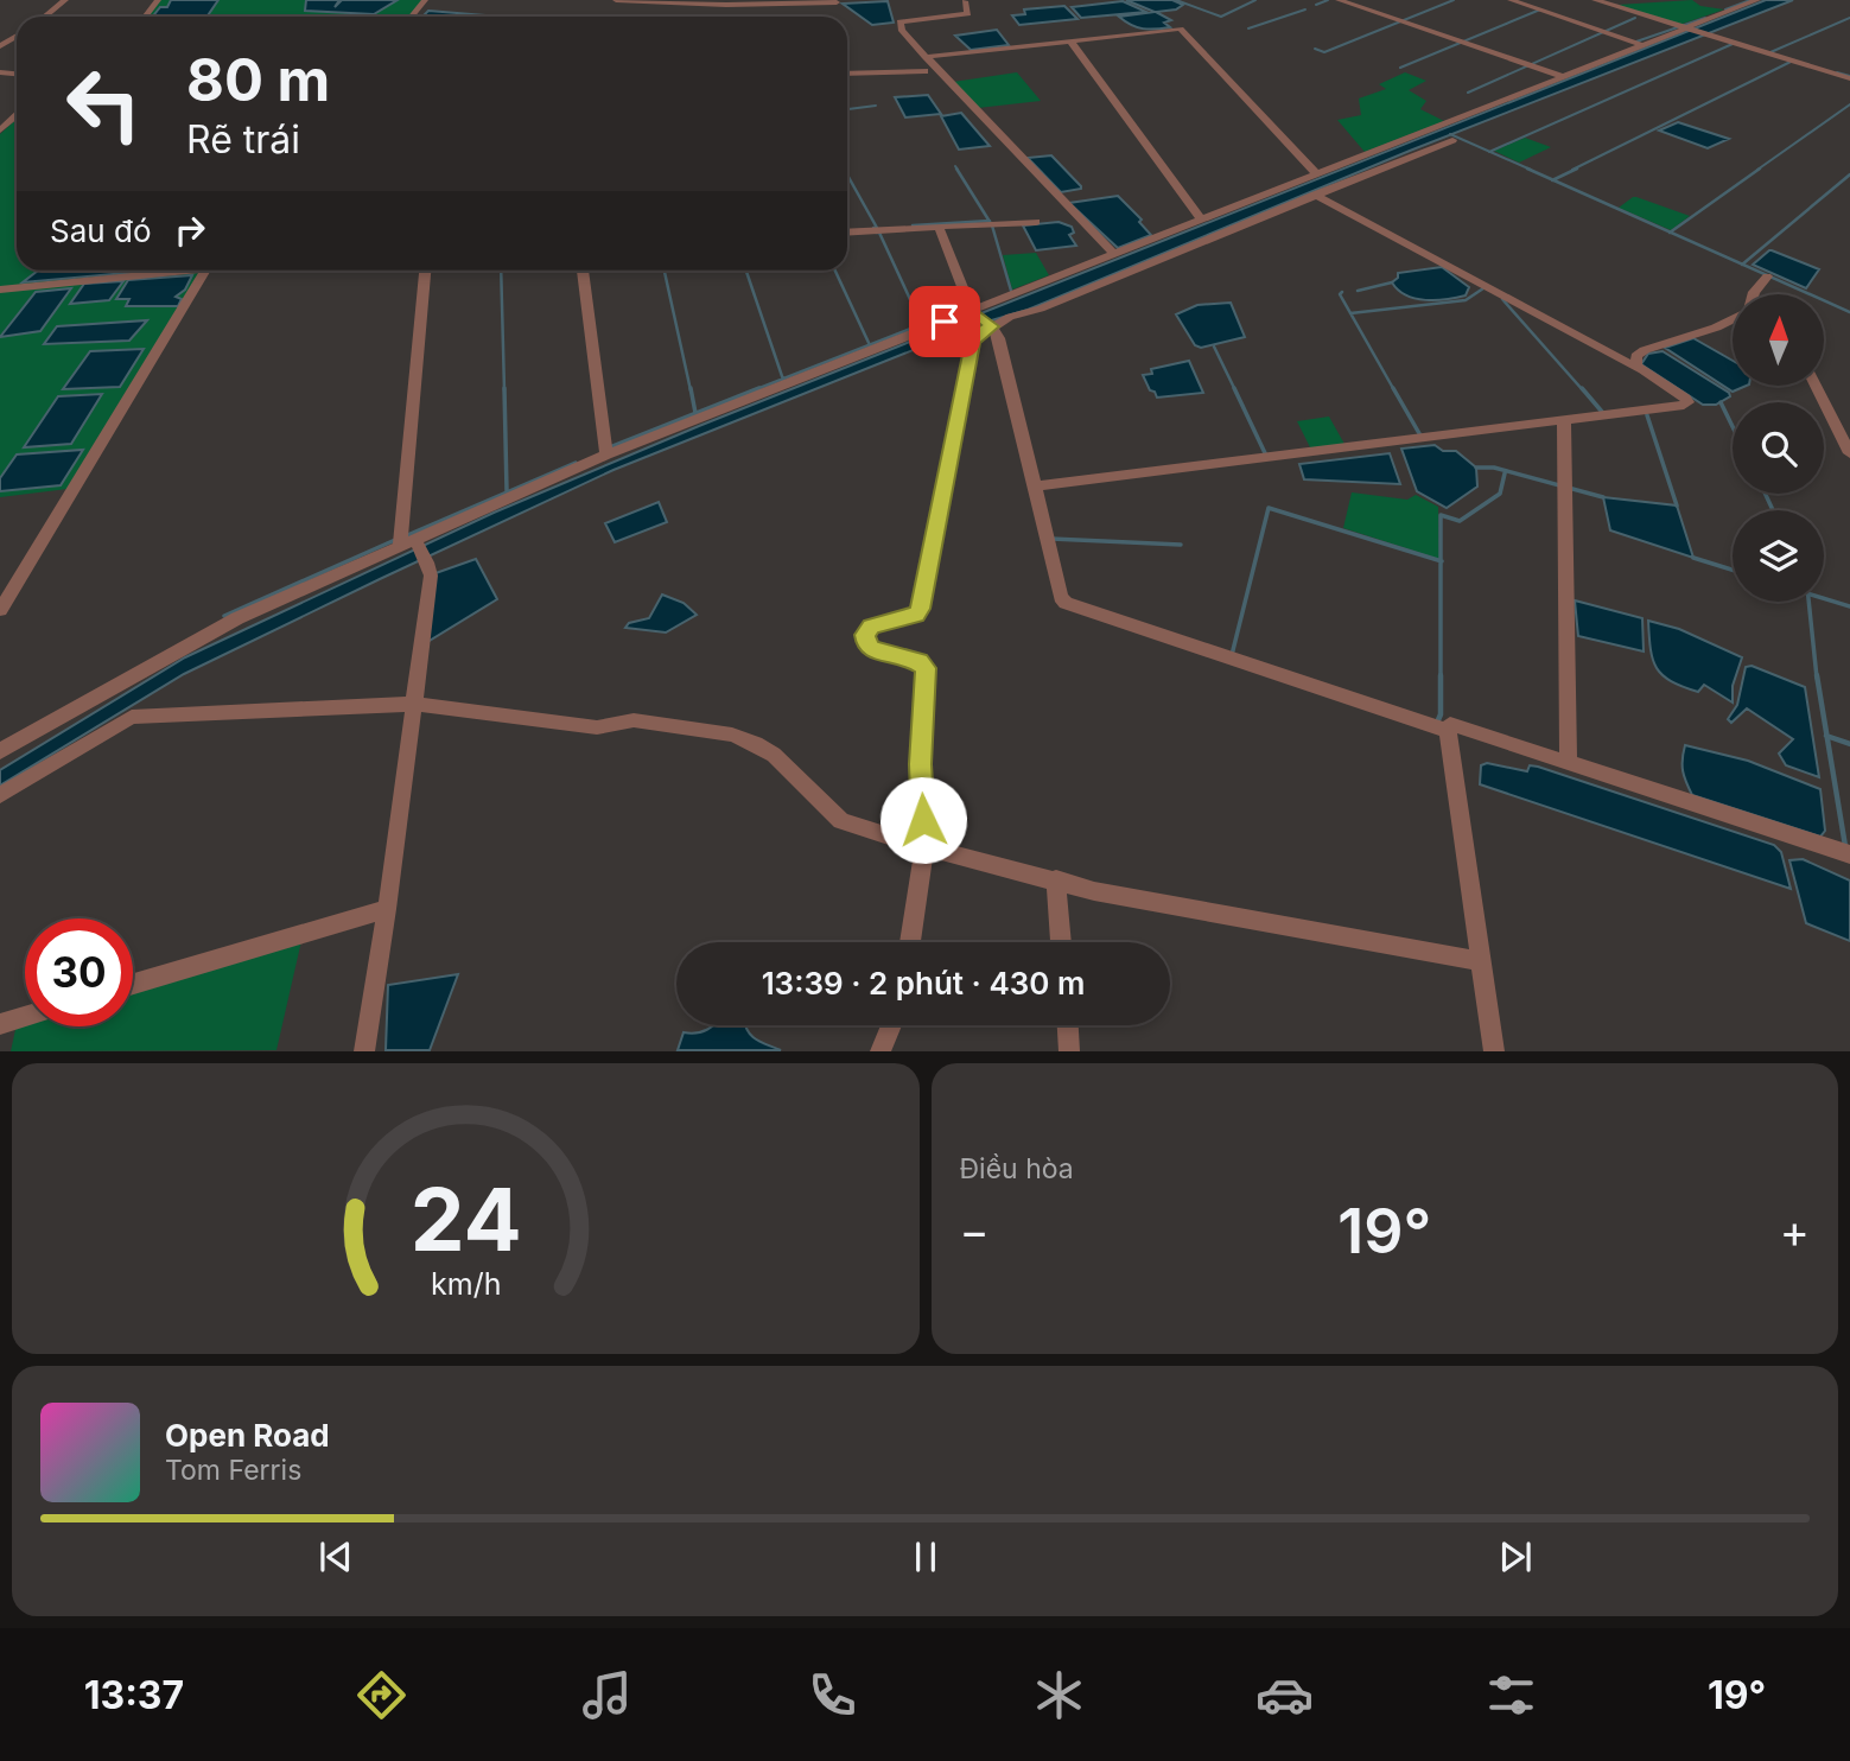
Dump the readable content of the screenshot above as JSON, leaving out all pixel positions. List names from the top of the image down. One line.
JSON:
{"north":"top","page":{"turn":["80 m","Rẽ trái"],"then":"Sau đó","limit":"30","trip":"13:39 · 2 phút · 430 m","tile":"Điều hòa","heat":["−","19°","+"],"song":["Open Road","Tom Ferris"],"tabs":["13:37","19°"],"gauge":["24","km/h"]}}
